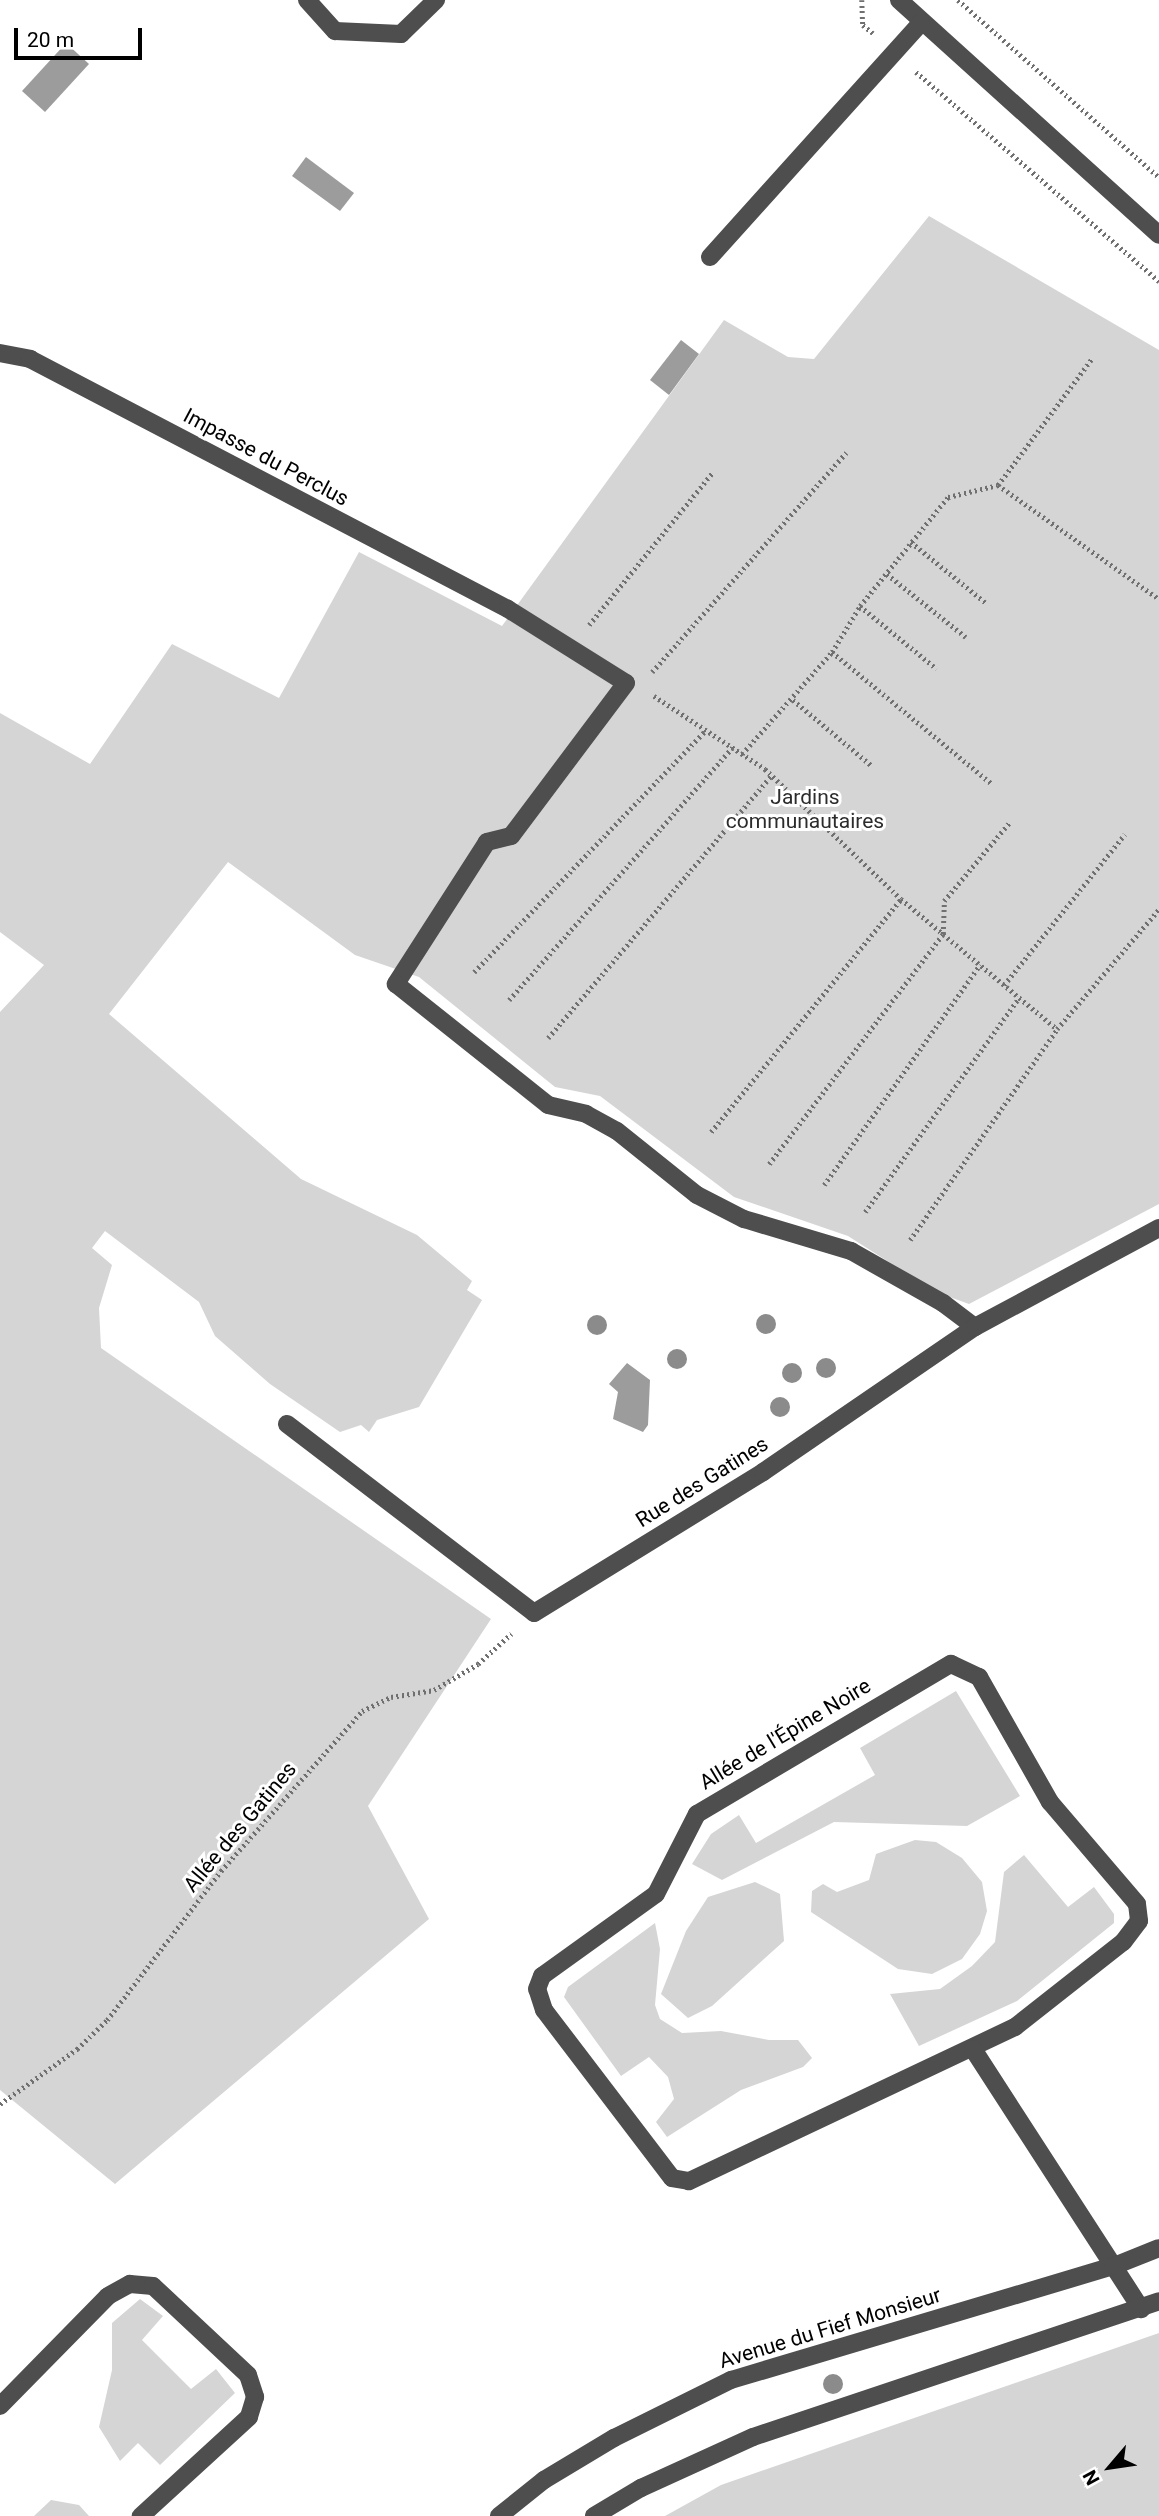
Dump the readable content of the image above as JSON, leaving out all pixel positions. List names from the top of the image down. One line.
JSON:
{"streets":{"street":["Impasse du Perclus","Rue des Gatines","Allée de l'Épine Noire","Avenue du Fief Monsieur"],"path":["Allée des Gatines"]},"crossings":[["Impasse du Perclus","Rue des Gatines"],["Rue des Gatines","Allée des Gatines"]],"parks":["Jardins communautaires"],"scale_bar":"20 m","north":"bottom left"}
